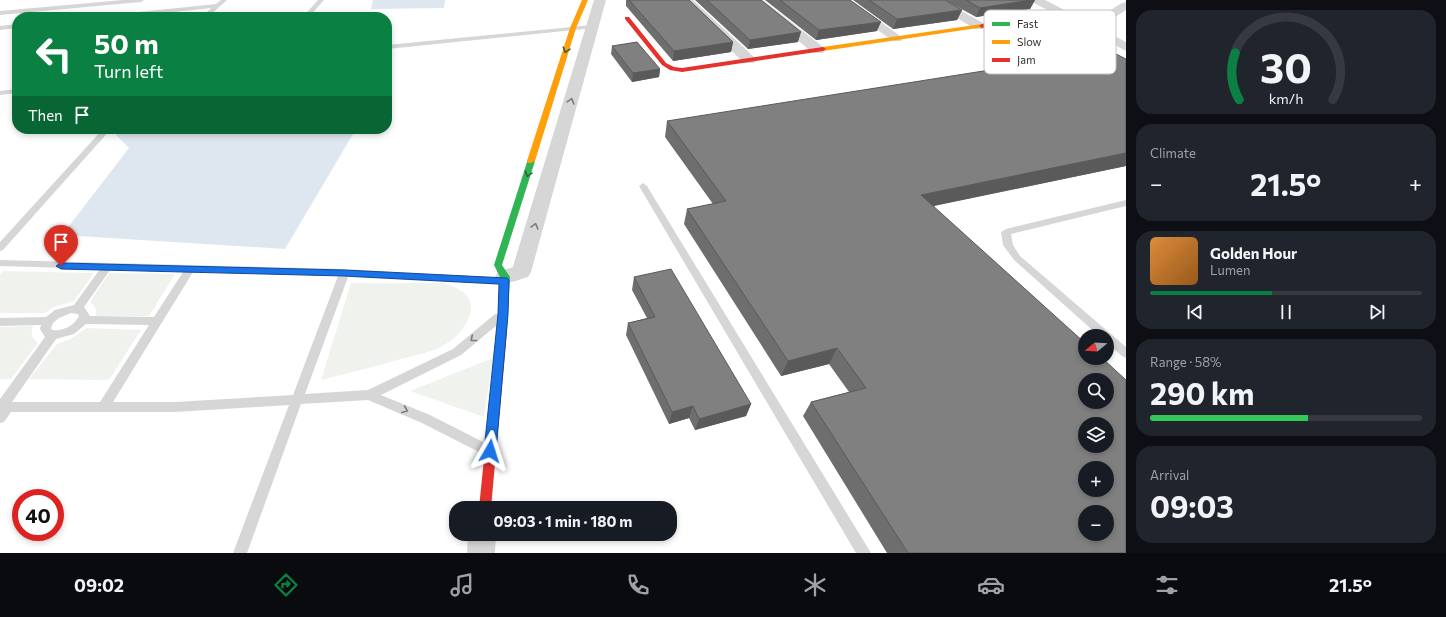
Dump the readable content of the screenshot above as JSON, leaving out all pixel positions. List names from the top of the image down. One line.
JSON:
{"legend":["Fast","Slow","Jam"],"north":"left","page":{"turn":["50 m","Turn left"],"then":"Then","tile":["Climate",["Range · 58%","290 km"],["Arrival","09:03"]],"heat":["−","21.5°","+"],"song":["Golden Hour","Lumen"],"map_buttons":["+","−"],"limit":"40","trip":"09:03 · 1 min · 180 m","tabs":["09:02","21.5°"],"gauge":["30","km/h"]}}
